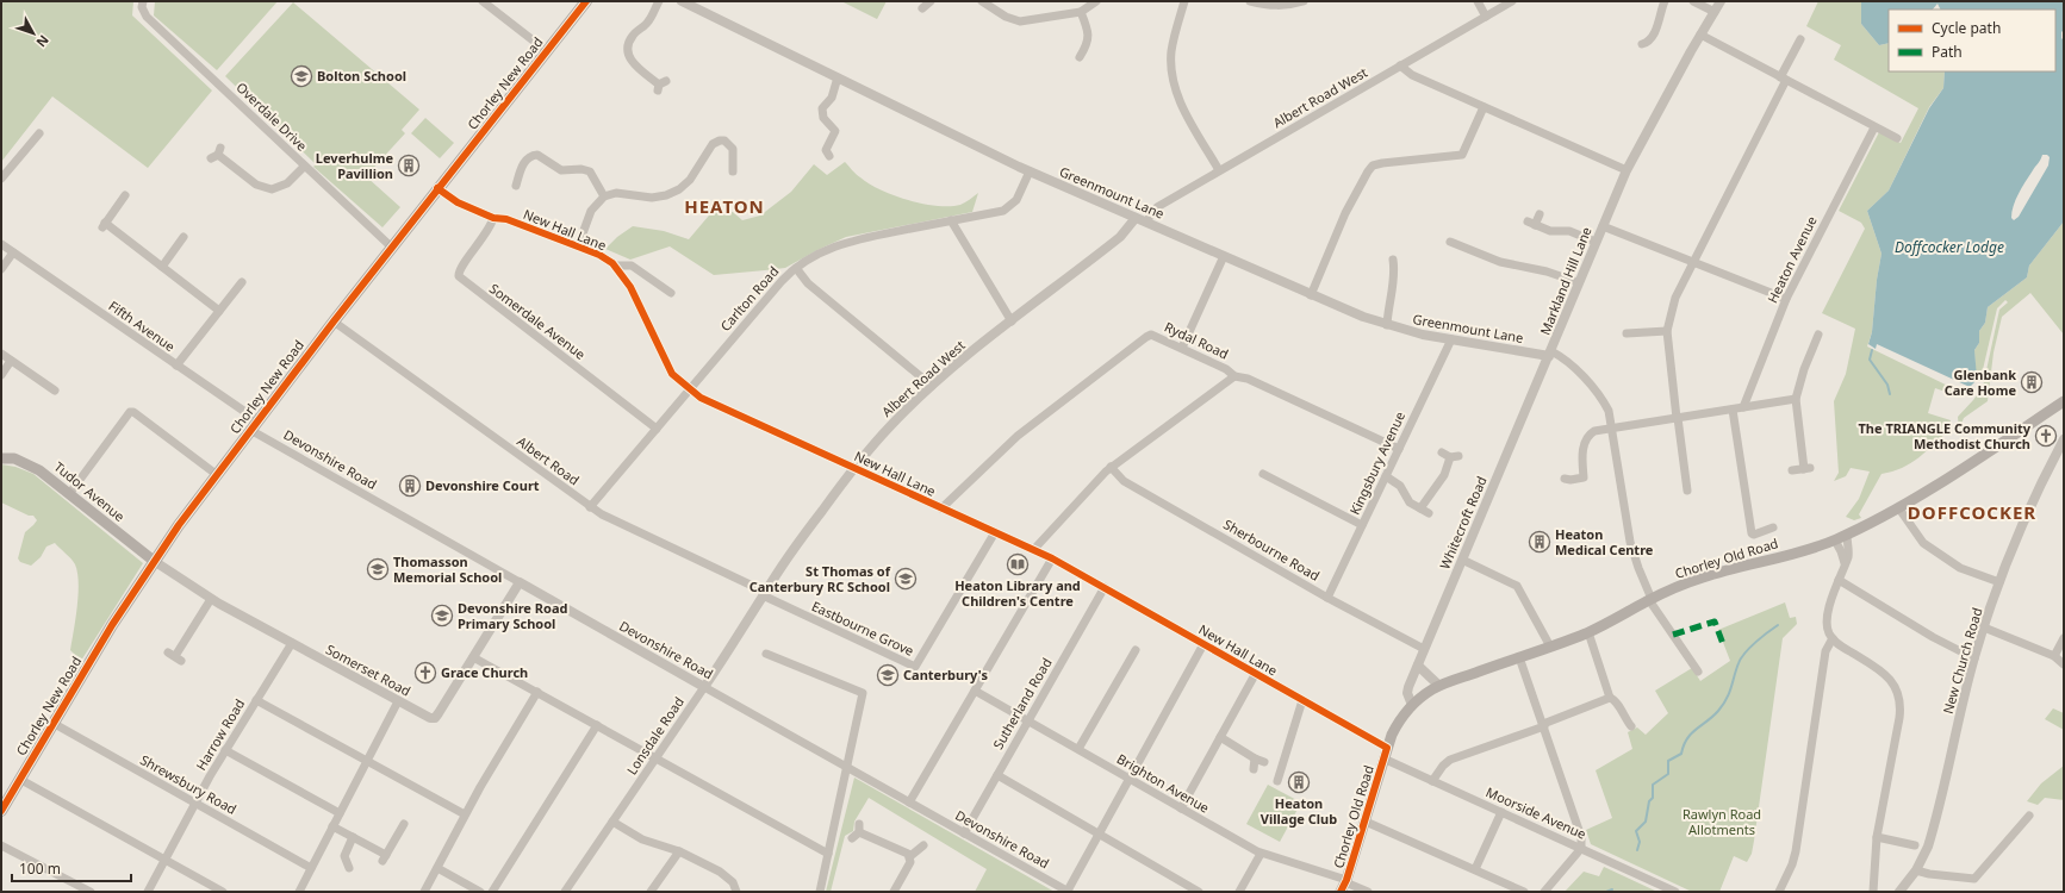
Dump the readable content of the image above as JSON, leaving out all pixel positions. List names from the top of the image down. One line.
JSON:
{"streets":{"main road":["Chorley New Road","Tudor Avenue","Chorley Old Road"],"street":["Albert Road West","Overdale Drive","Greenmount Lane","New Hall Lane","Heaton Avenue","Markland Hill Lane","Carlton Road","Somerdale Avenue","Fifth Avenue","Rydal Road","Devonshire Road","Albert Road","Kingsbury Avenue","Whitecroft Road","Sherbourne Road","Eastbourne Grove","New Church Road","Somerset Road","Sutherland Road","Harrow Road","Lonsdale Road","Brighton Avenue","Shrewsbury Road","Moorside Avenue"]},"crossings":[["Chorley New Road","Overdale Drive"],["Chorley New Road","New Hall Lane"],["Chorley New Road","Fifth Avenue"],["Chorley New Road","Devonshire Road"],["Chorley New Road","Albert Road"],["Chorley New Road","Tudor Avenue"],["Chorley New Road","Somerset Road"],["Chorley New Road","Shrewsbury Road"],["Albert Road West","Greenmount Lane"],["Albert Road West","New Hall Lane"],["Albert Road West","Albert Road"],["Albert Road West","Eastbourne Grove"],["Albert Road West","Lonsdale Road"],["Greenmount Lane","Markland Hill Lane"],["Greenmount Lane","Carlton Road"],["Greenmount Lane","Kingsbury Avenue"],["Greenmount Lane","Whitecroft Road"],["New Hall Lane","Carlton Road"],["New Hall Lane","Somerdale Avenue"],["New Hall Lane","Rydal Road"],["New Hall Lane","Chorley Old Road"],["New Hall Lane","Eastbourne Grove"],["New Hall Lane","Sutherland Road"],["New Hall Lane","Moorside Avenue"],["Markland Hill Lane","Whitecroft Road"],["Markland Hill Lane","Chorley Old Road"],["Carlton Road","Somerdale Avenue"],["Carlton Road","Albert Road"],["Fifth Avenue","Devonshire Road"],["Rydal Road","Kingsbury Avenue"],["Devonshire Road","Somerset Road"],["Devonshire Road","Sutherland Road"],["Devonshire Road","Lonsdale Road"],["Albert Road","Eastbourne Grove"],["Albert Road","Lonsdale Road"],["Kingsbury Avenue","Sherbourne Road"],["Tudor Avenue","Somerset Road"],["Whitecroft Road","Sherbourne Road"],["Whitecroft Road","Chorley Old Road"],["Chorley Old Road","Brighton Avenue"],["Chorley Old Road","Moorside Avenue"],["Eastbourne Grove","Lonsdale Road"],["Somerset Road","Harrow Road"],["Sutherland Road","Brighton Avenue"],["Harrow Road","Shrewsbury Road"]],"districts":["HEATON","DOFFCOCKER"],"water":["Doffcocker Lodge"],"parks":["Rawlyn Road Allotments"],"places":{"school or university":["Bolton School","Thomasson Memorial School","St Thomas of Canterbury RC School","Devonshire Road Primary School","Canterbury's"],"building":["Leverhulme Pavillion","Glenbank Care Home","Devonshire Court","Heaton Medical Centre","Heaton Village Club"],"church":["The TRIANGLE Community Methodist Church","Grace Church"],"library":["Heaton Library and Children's Centre"]},"legend":["Cycle path","Path"],"scale_bar":"100 m","north":"bottom right"}
